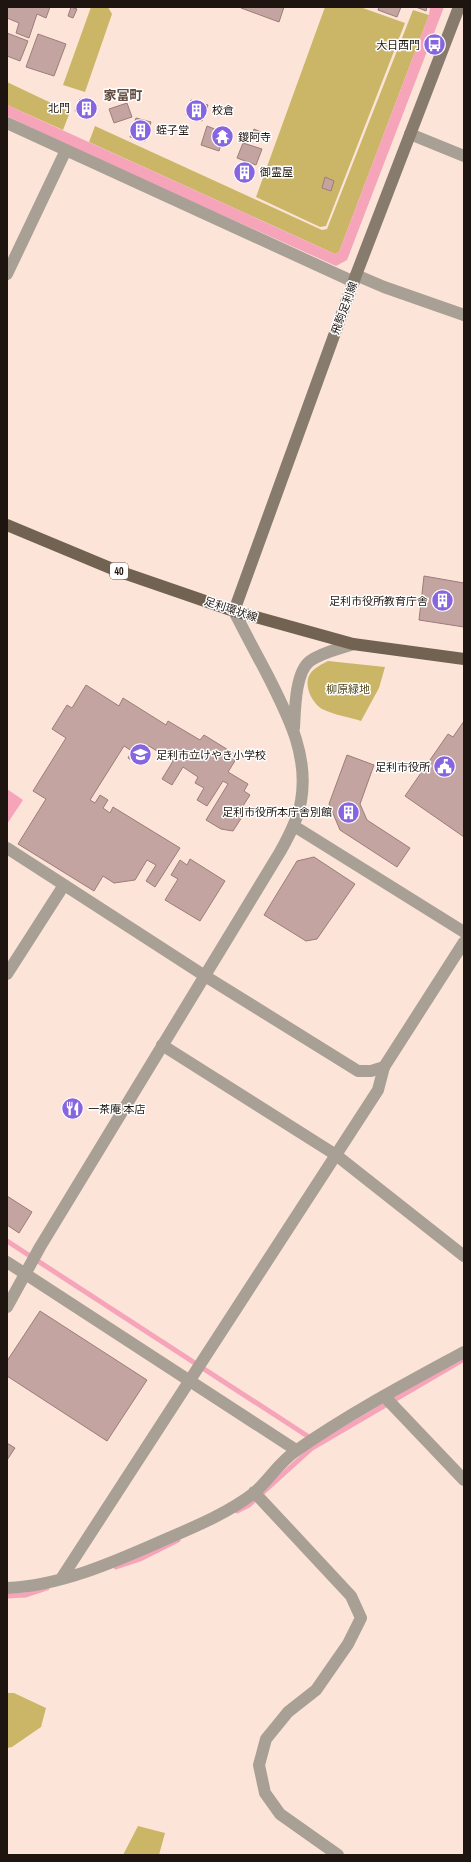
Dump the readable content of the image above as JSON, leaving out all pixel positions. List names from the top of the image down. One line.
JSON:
{"streets":{"main road":["飛駒足利線","40","足利環状線"]},"crossings":[["飛駒足利線","足利環状線"]],"districts":["家富町"],"parks":["柳原緑地"],"places":{"bus stop":["大日西門"],"building":["北門","校倉","蛭子堂","御霊屋","足利市役所教育庁舎","足利市役所本庁舎別館"],"temple":["鑁阿寺"],"school or university":["足利市立けやき小学校"],"public building":["足利市役所"],"restaurant":["一茶庵 本店"]}}
